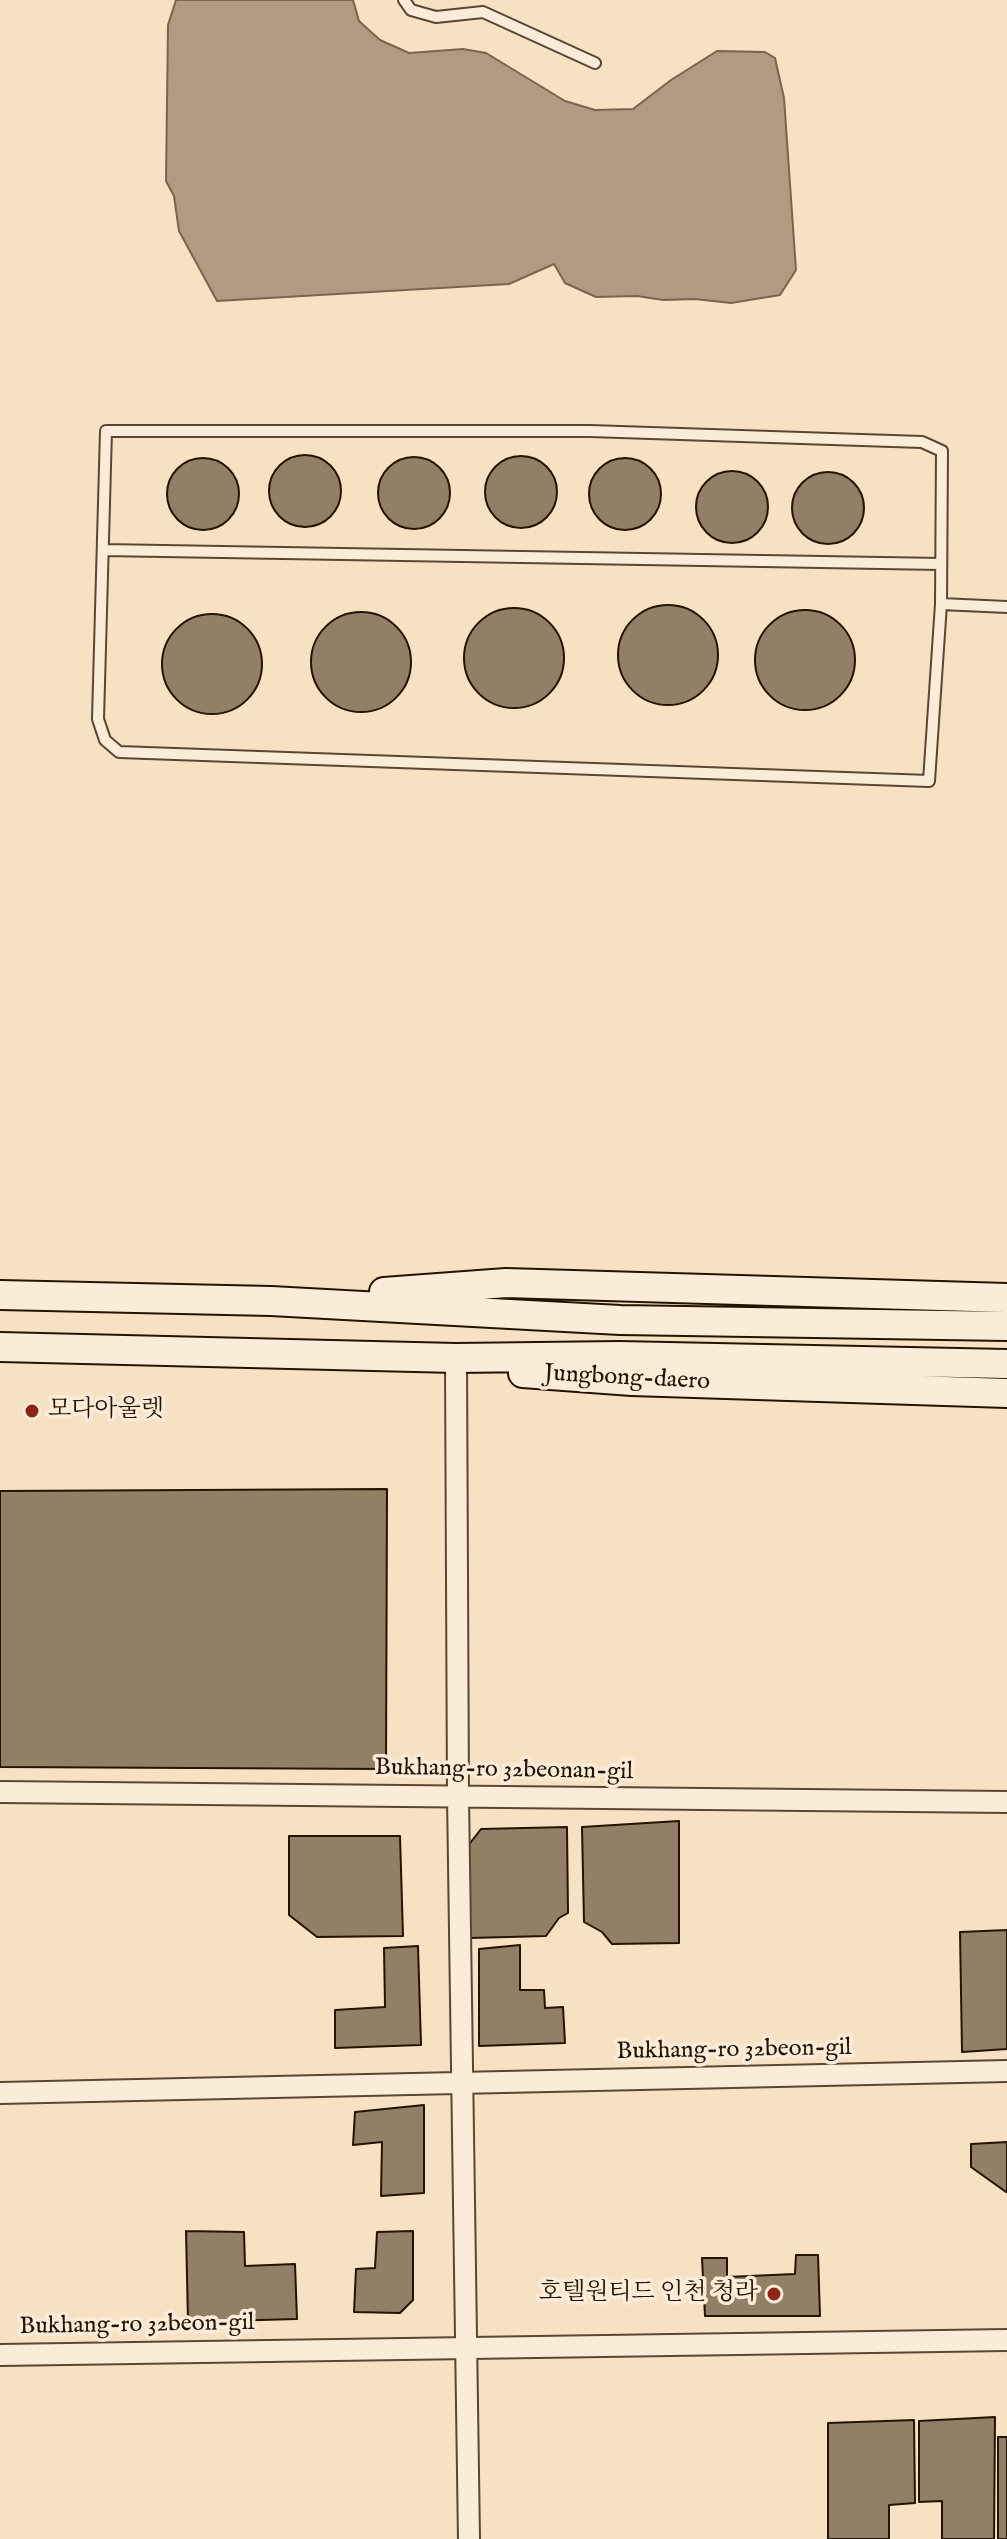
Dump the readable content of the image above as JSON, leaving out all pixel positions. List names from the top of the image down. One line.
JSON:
{"streets":{"main road":["Jungbong-daero"],"street":["Bukhang-ro 32beonan-gil","Bukhang-ro 32beon-gil"]},"places":["모다아울렛","호텔원티드 인천 청라"]}
